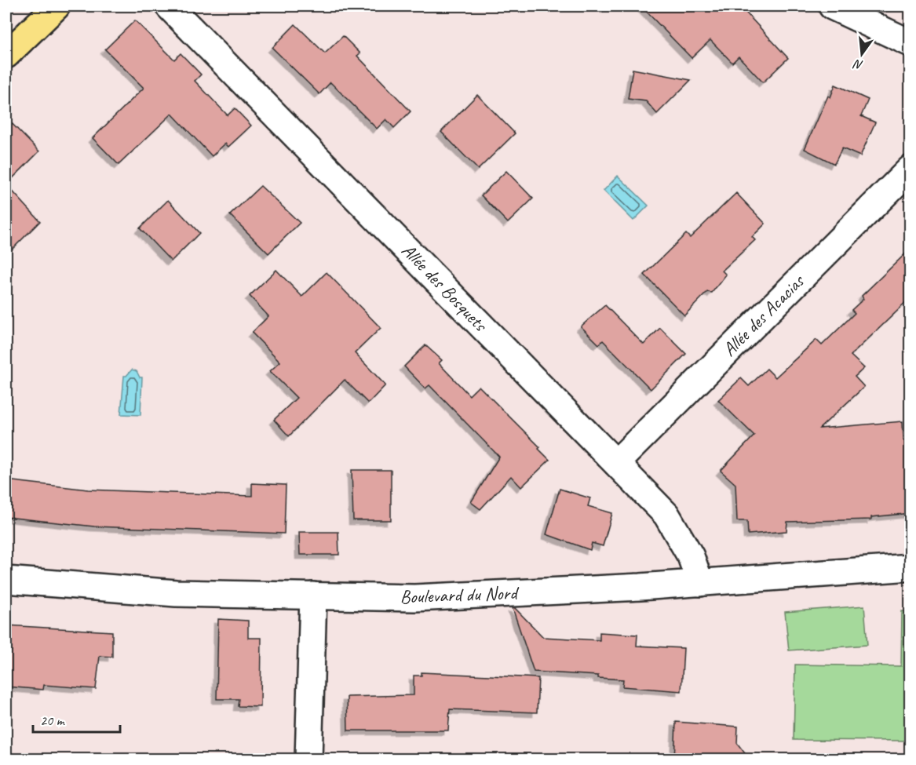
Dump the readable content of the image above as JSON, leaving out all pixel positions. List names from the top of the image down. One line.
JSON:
{"streets":{"street":["Allée des Bosquets","Allée des Acacias","Boulevard du Nord"]},"crossings":[["Allée des Bosquets","Allée des Acacias"],["Allée des Bosquets","Boulevard du Nord"]],"scale_bar":"20 m","north":"bottom"}
